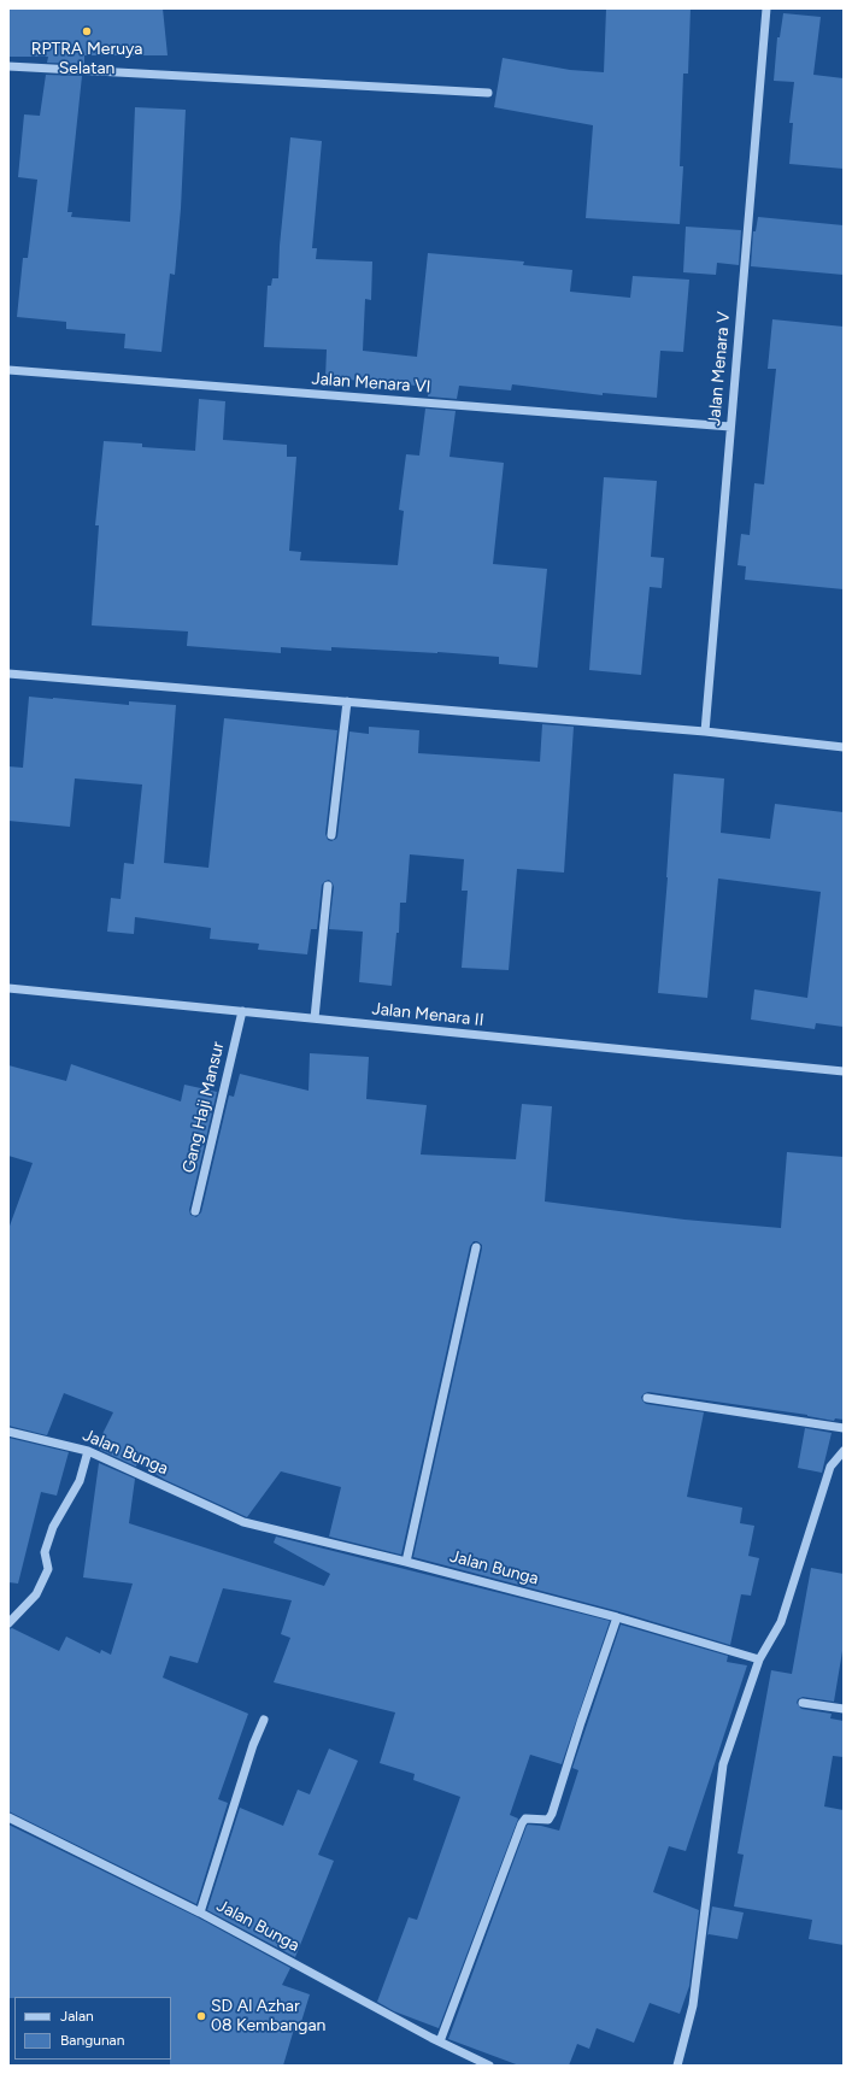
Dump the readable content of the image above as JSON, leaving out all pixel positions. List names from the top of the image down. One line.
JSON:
{"streets":{"street":["Jalan Menara V","Jalan Menara VI","Jalan Menara II","Gang Haji Mansur","Jalan Bunga"]},"crossings":[["Jalan Menara V","Jalan Menara VI"],["Jalan Menara II","Gang Haji Mansur"]],"places":["RPTRA Meruya Selatan","SD Al Azhar 08 Kembangan"],"legend":["Jalan","Bangunan"]}
